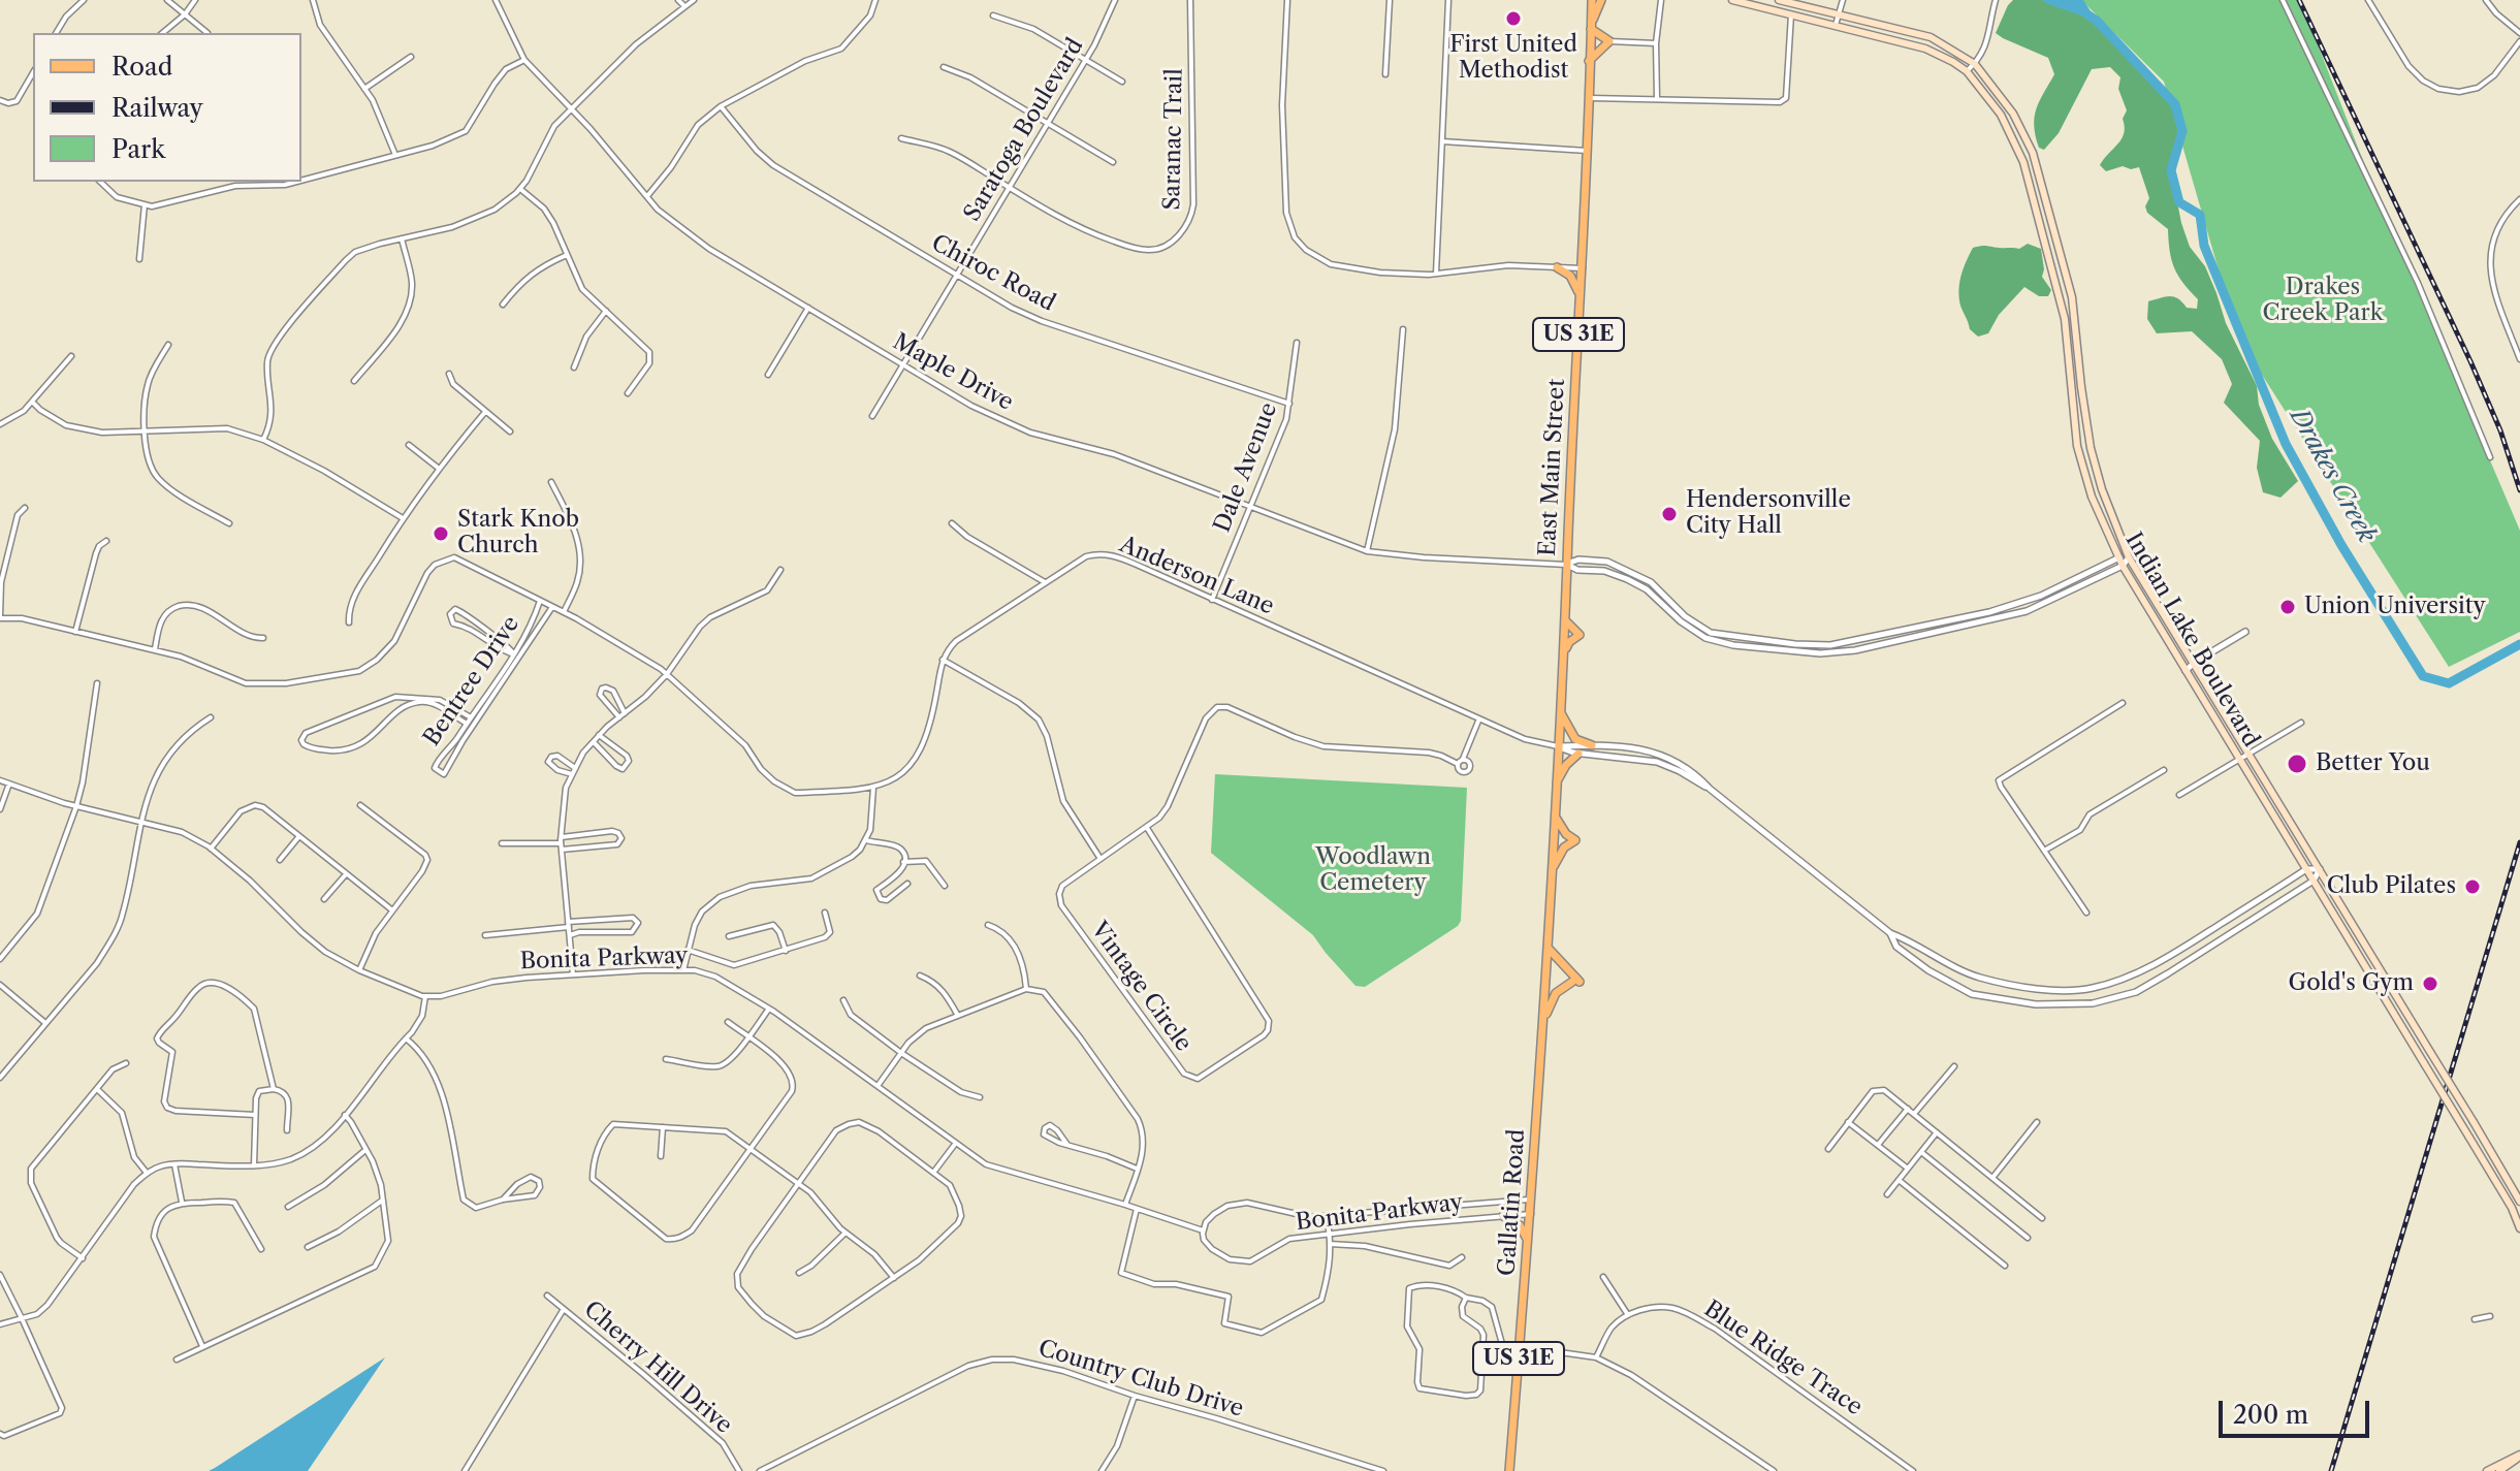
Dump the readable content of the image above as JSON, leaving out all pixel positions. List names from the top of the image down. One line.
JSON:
{"streets":{"main road":["US 31E","East Main Street","Indian Lake Boulevard","Gallatin Road"],"street":["Saratoga Boulevard","Saranac Trail","Chiroc Road","Maple Drive","Dale Avenue","Anderson Lane","Bentree Drive","Bonita Parkway","Vintage Circle","Blue Ridge Trace","Cherry Hill Drive","Country Club Drive"]},"crossings":[["Saratoga Boulevard","Saranac Trail"],["Saratoga Boulevard","Chiroc Road"],["Saratoga Boulevard","Maple Drive"],["Chiroc Road","Dale Avenue"],["Maple Drive","Dale Avenue"],["Maple Drive","East Main Street"],["Dale Avenue","Anderson Lane"],["East Main Street","Anderson Lane"],["East Main Street","Gallatin Road"],["Bonita Parkway","Gallatin Road"]],"water":["Drakes Creek"],"parks":["Drakes Creek Park","Woodlawn Cemetery"],"places":["First United Methodist","Hendersonville City Hall","Stark Knob Church","Union University","Better You","Club Pilates","Gold's Gym"],"legend":["Road","Railway","Park"],"scale_bar":"200 m"}
